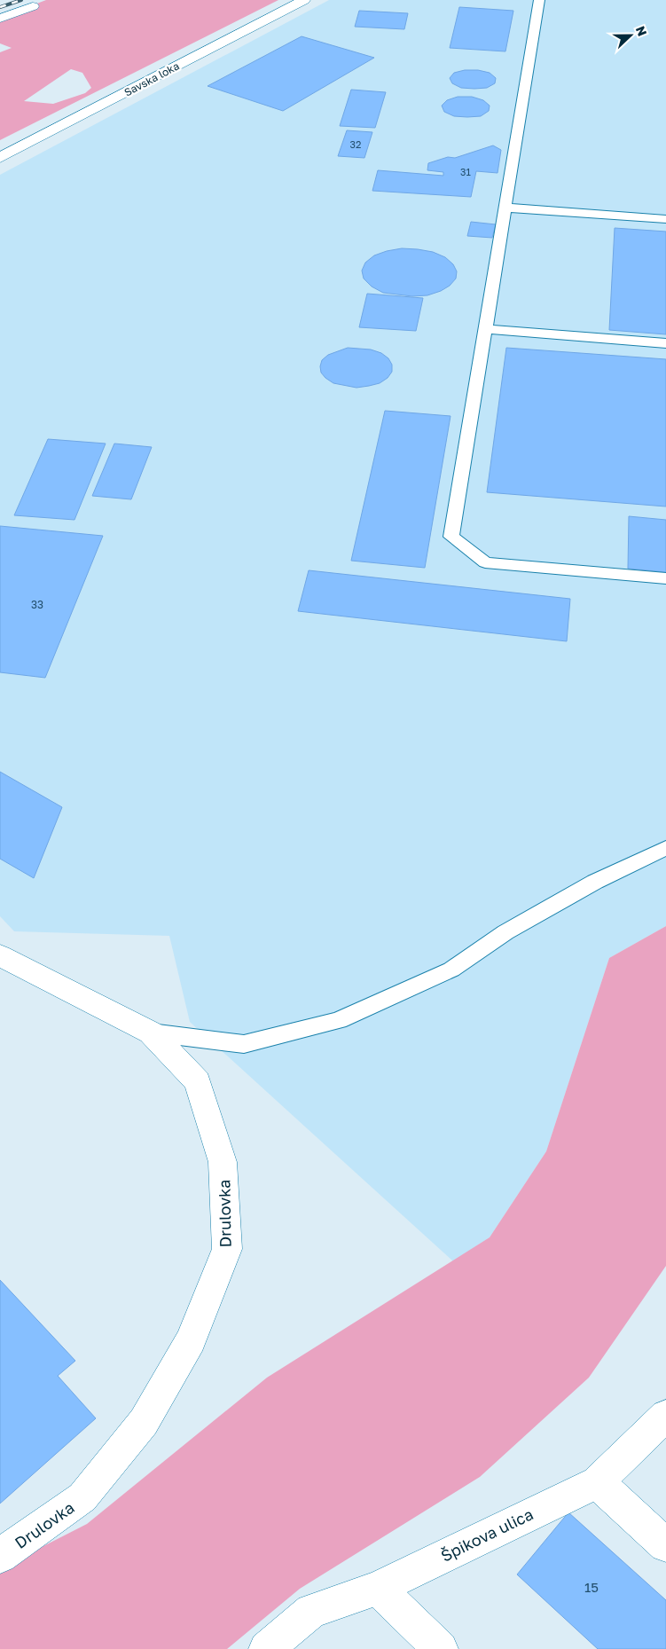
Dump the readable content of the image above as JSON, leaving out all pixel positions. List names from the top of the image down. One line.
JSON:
{"streets":{"street":["Savska loka","Drulovka","Špikova ulica"]},"house_numbers":["32","31","33","15"],"north":"right"}
